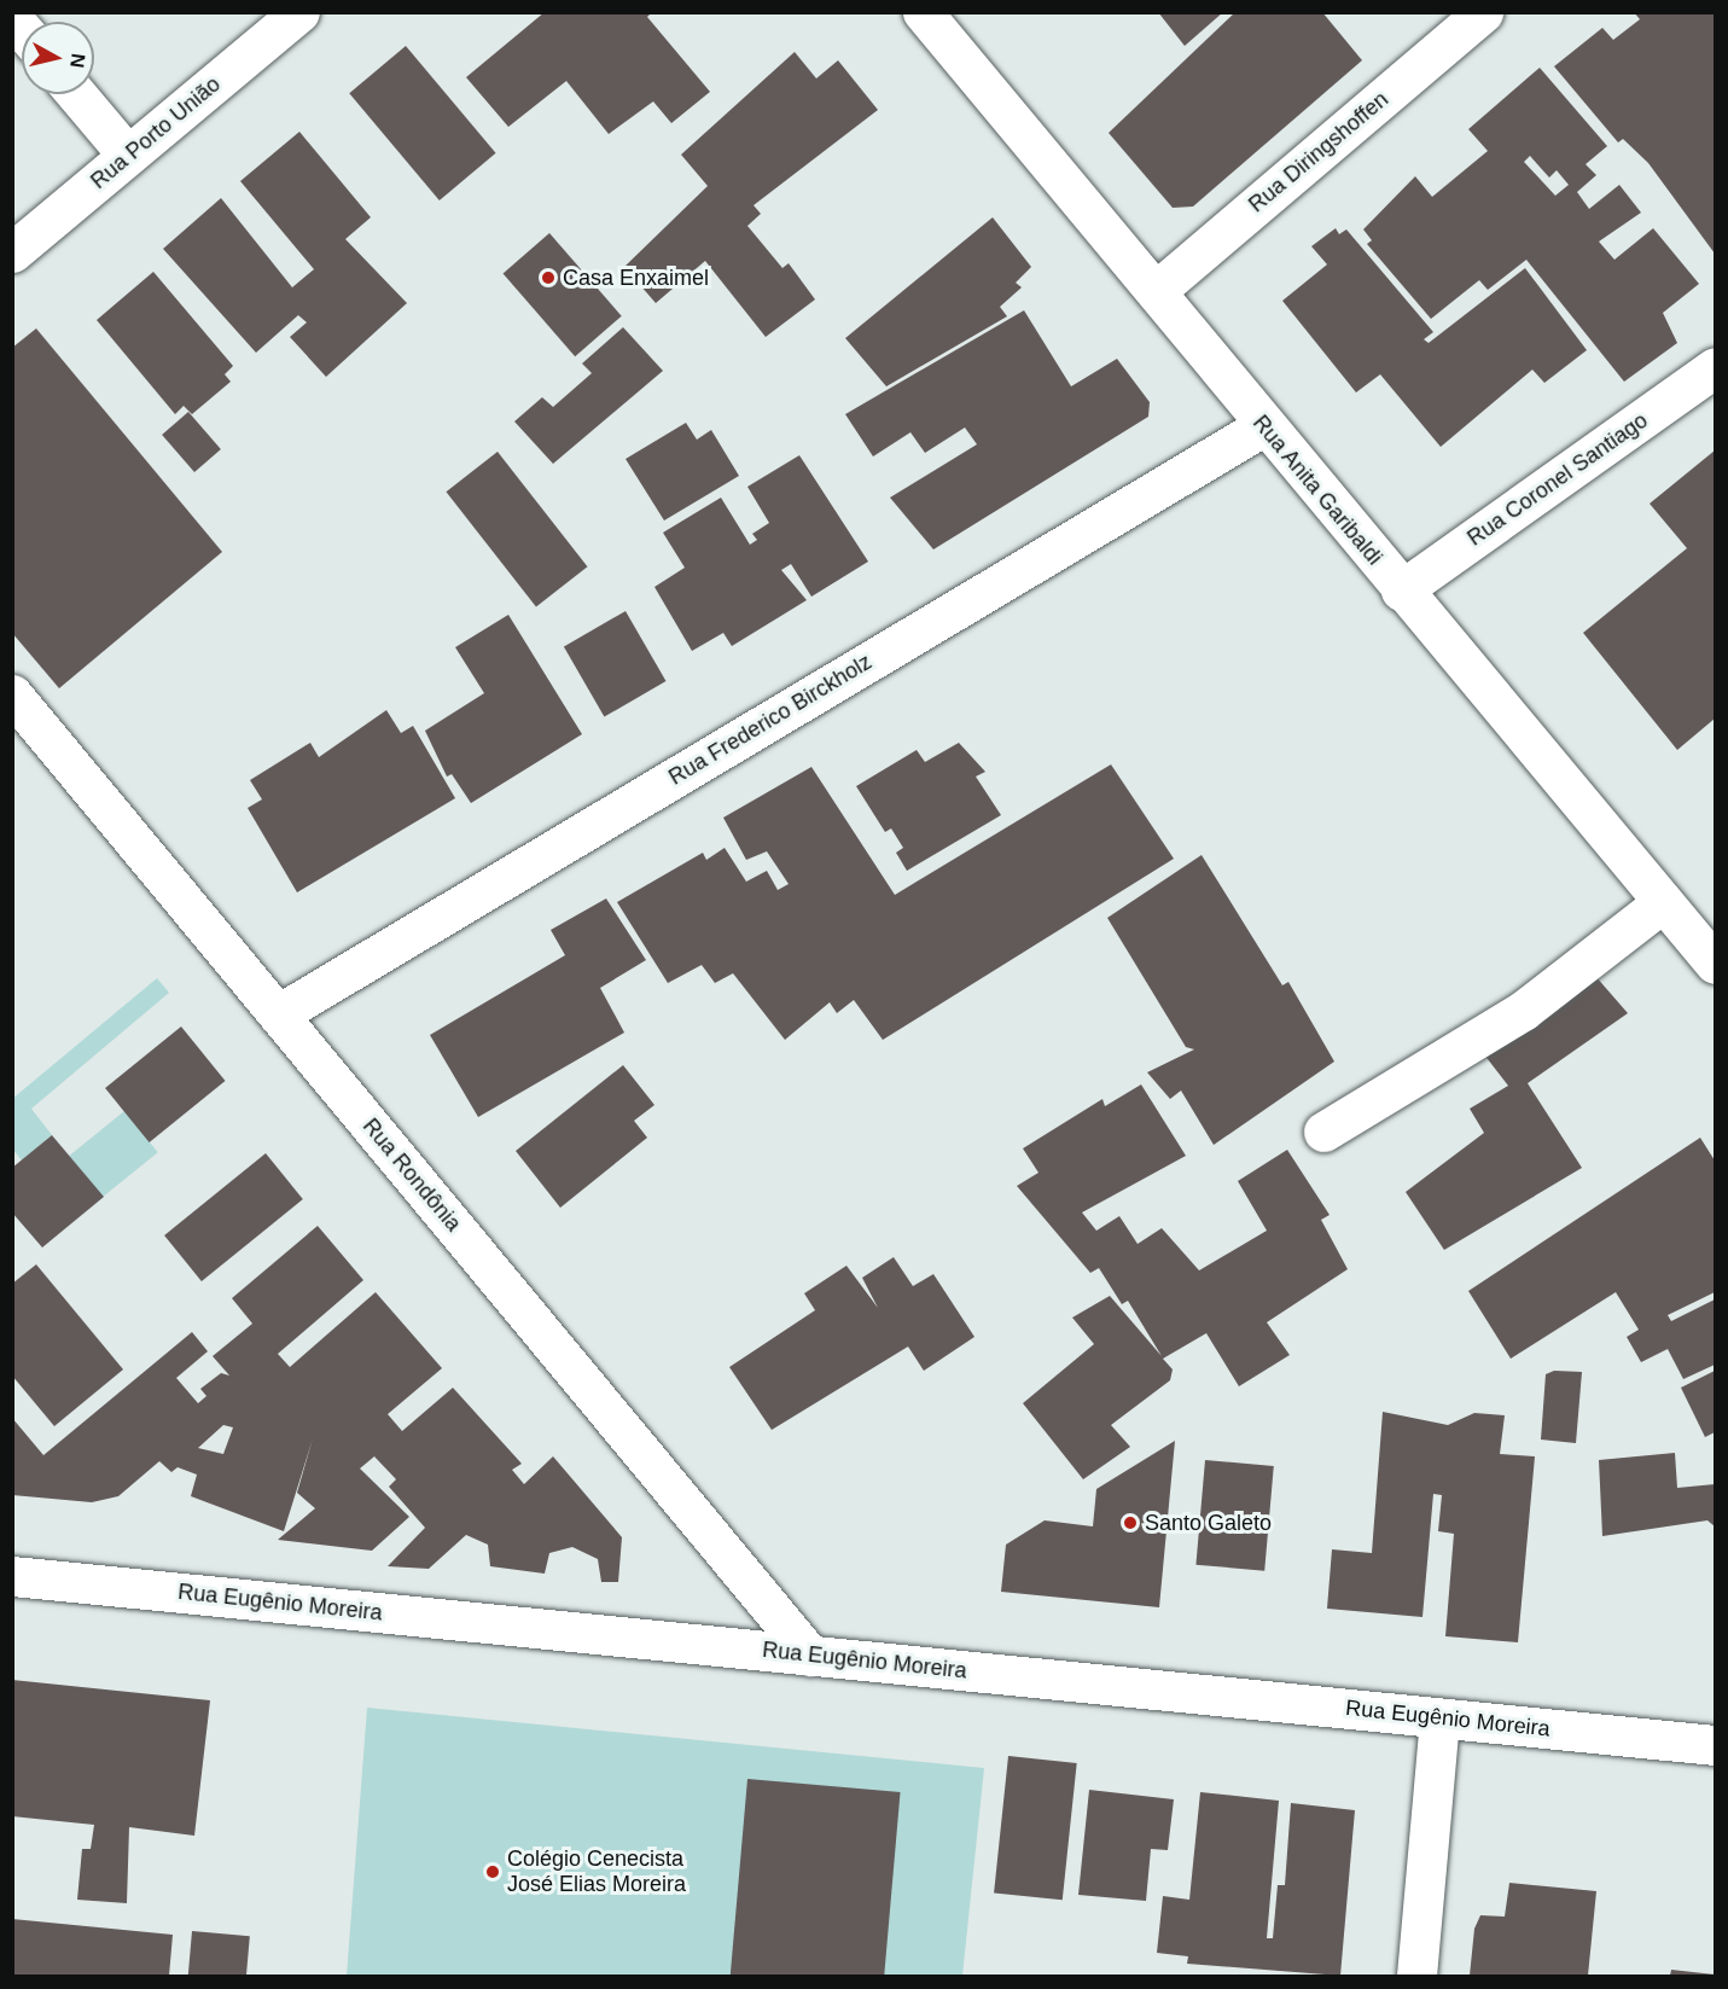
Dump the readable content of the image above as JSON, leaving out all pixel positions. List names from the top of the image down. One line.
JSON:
{"streets":{"street":["Rua Porto União","Rua Diringshoffen","Rua Coronel Santiago","Rua Anita Garibaldi","Rua Frederico Birckholz","Rua Rondônia","Rua Eugênio Moreira"]},"crossings":[["Rua Diringshoffen","Rua Anita Garibaldi"],["Rua Coronel Santiago","Rua Anita Garibaldi"],["Rua Anita Garibaldi","Rua Frederico Birckholz"],["Rua Frederico Birckholz","Rua Rondônia"],["Rua Rondônia","Rua Eugênio Moreira"]],"places":["Casa Enxaimel","Santo Galeto","Colégio Cenecista José Elias Moreira"],"north":"right"}
